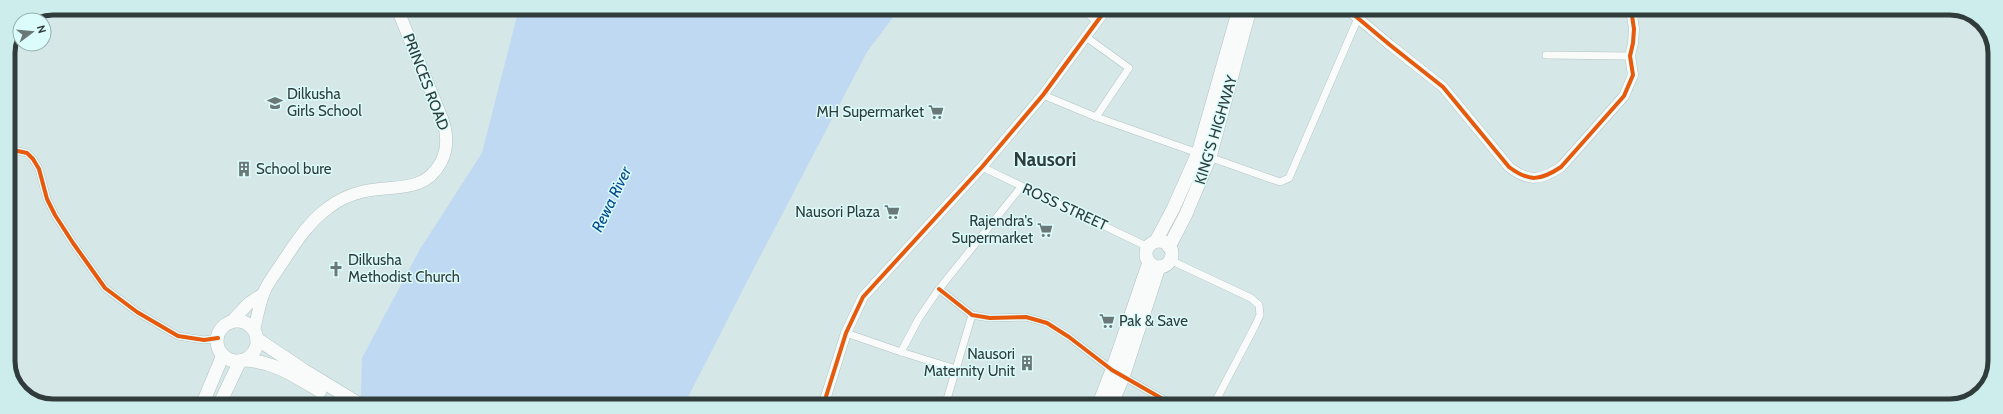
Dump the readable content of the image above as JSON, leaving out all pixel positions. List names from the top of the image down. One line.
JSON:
{"streets":{"highway":["KING'S HIGHWAY"],"main road":["PRINCES ROAD"],"street":["ROSS STREET"]},"crossings":[["KING'S HIGHWAY","ROSS STREET"]],"districts":["Nausori"],"water":["Rewa River"],"places":{"school or university":["Dilkusha Girls School"],"supermarket":["MH Supermarket","Nausori Plaza","Rajendra's Supermarket","Pak & Save"],"building":["School bure","Nausori Maternity Unit"],"church":["Dilkusha Methodist Church"]},"north":"right"}
